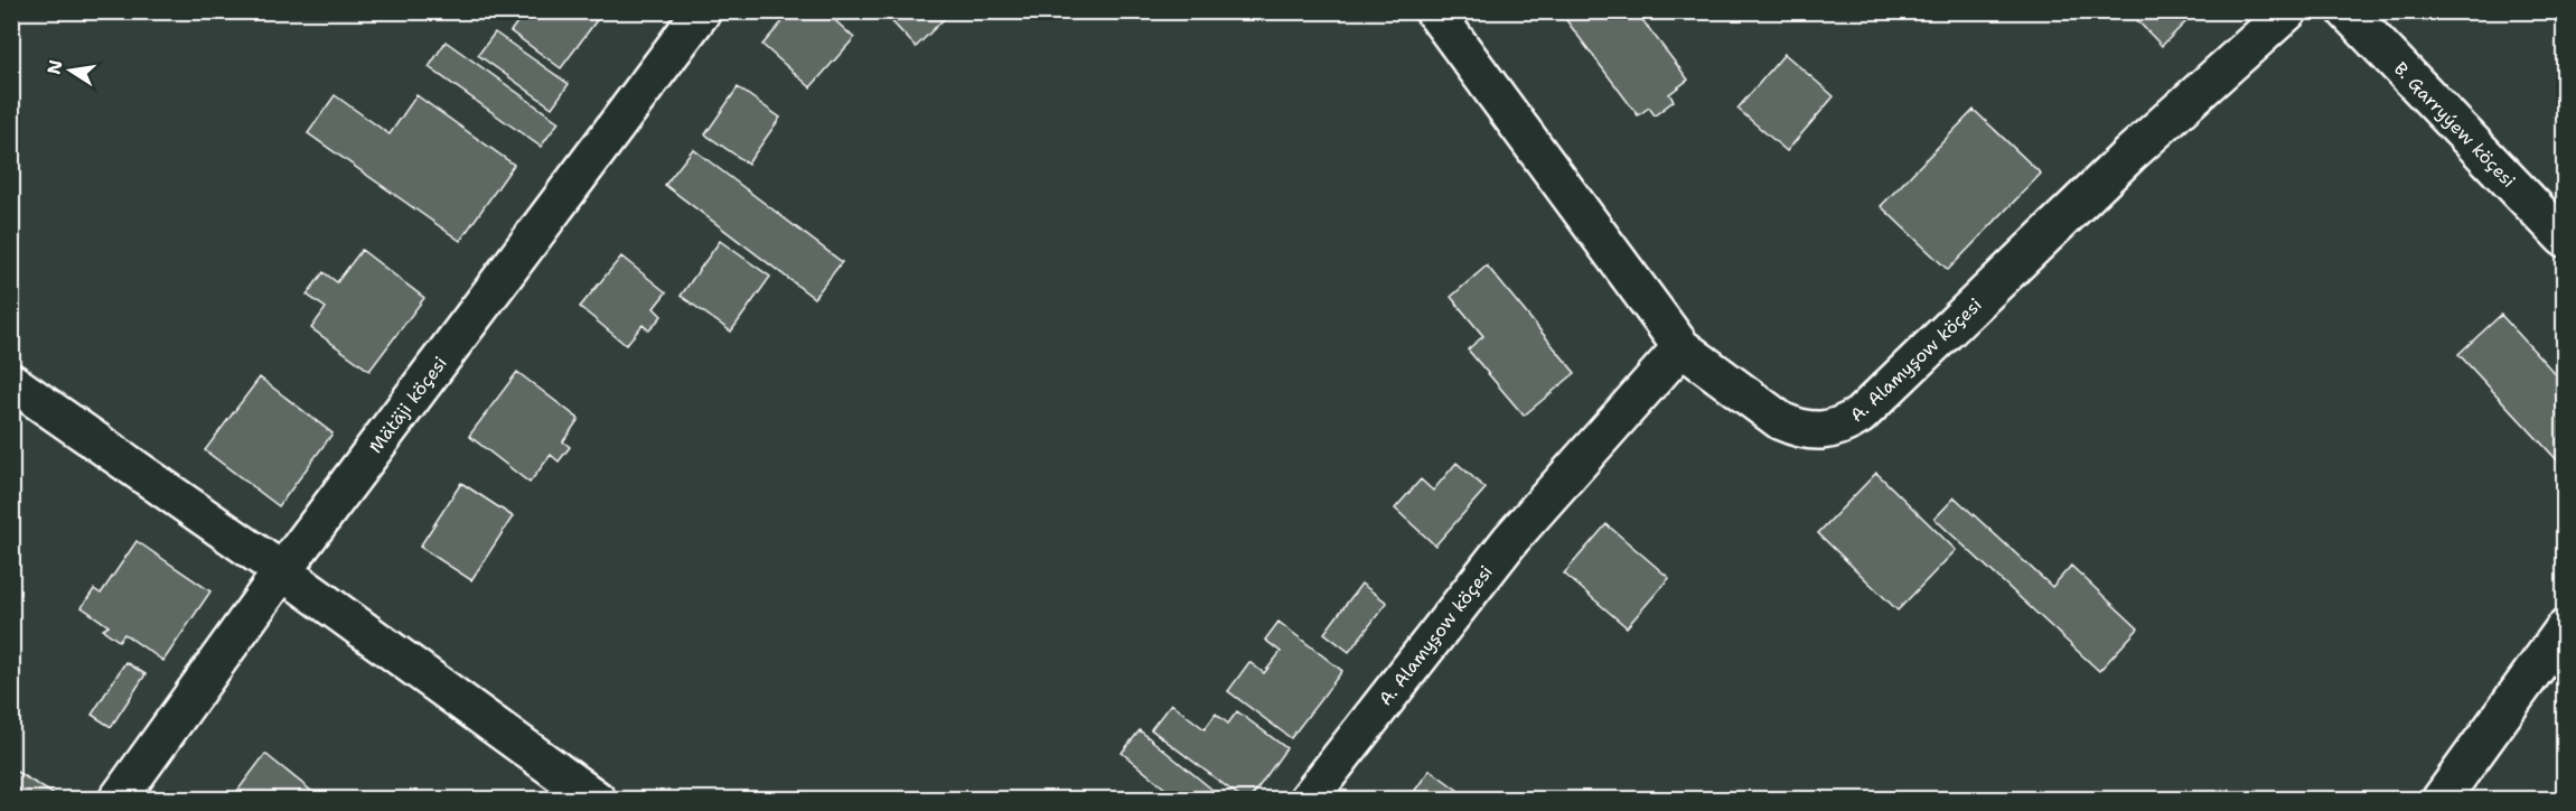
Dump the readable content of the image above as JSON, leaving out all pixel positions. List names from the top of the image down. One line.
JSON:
{"streets":{"street":["B. Garryýew köçesi","A. Alamyşow köçesi","Mätäji köçesi"]},"north":"left"}
